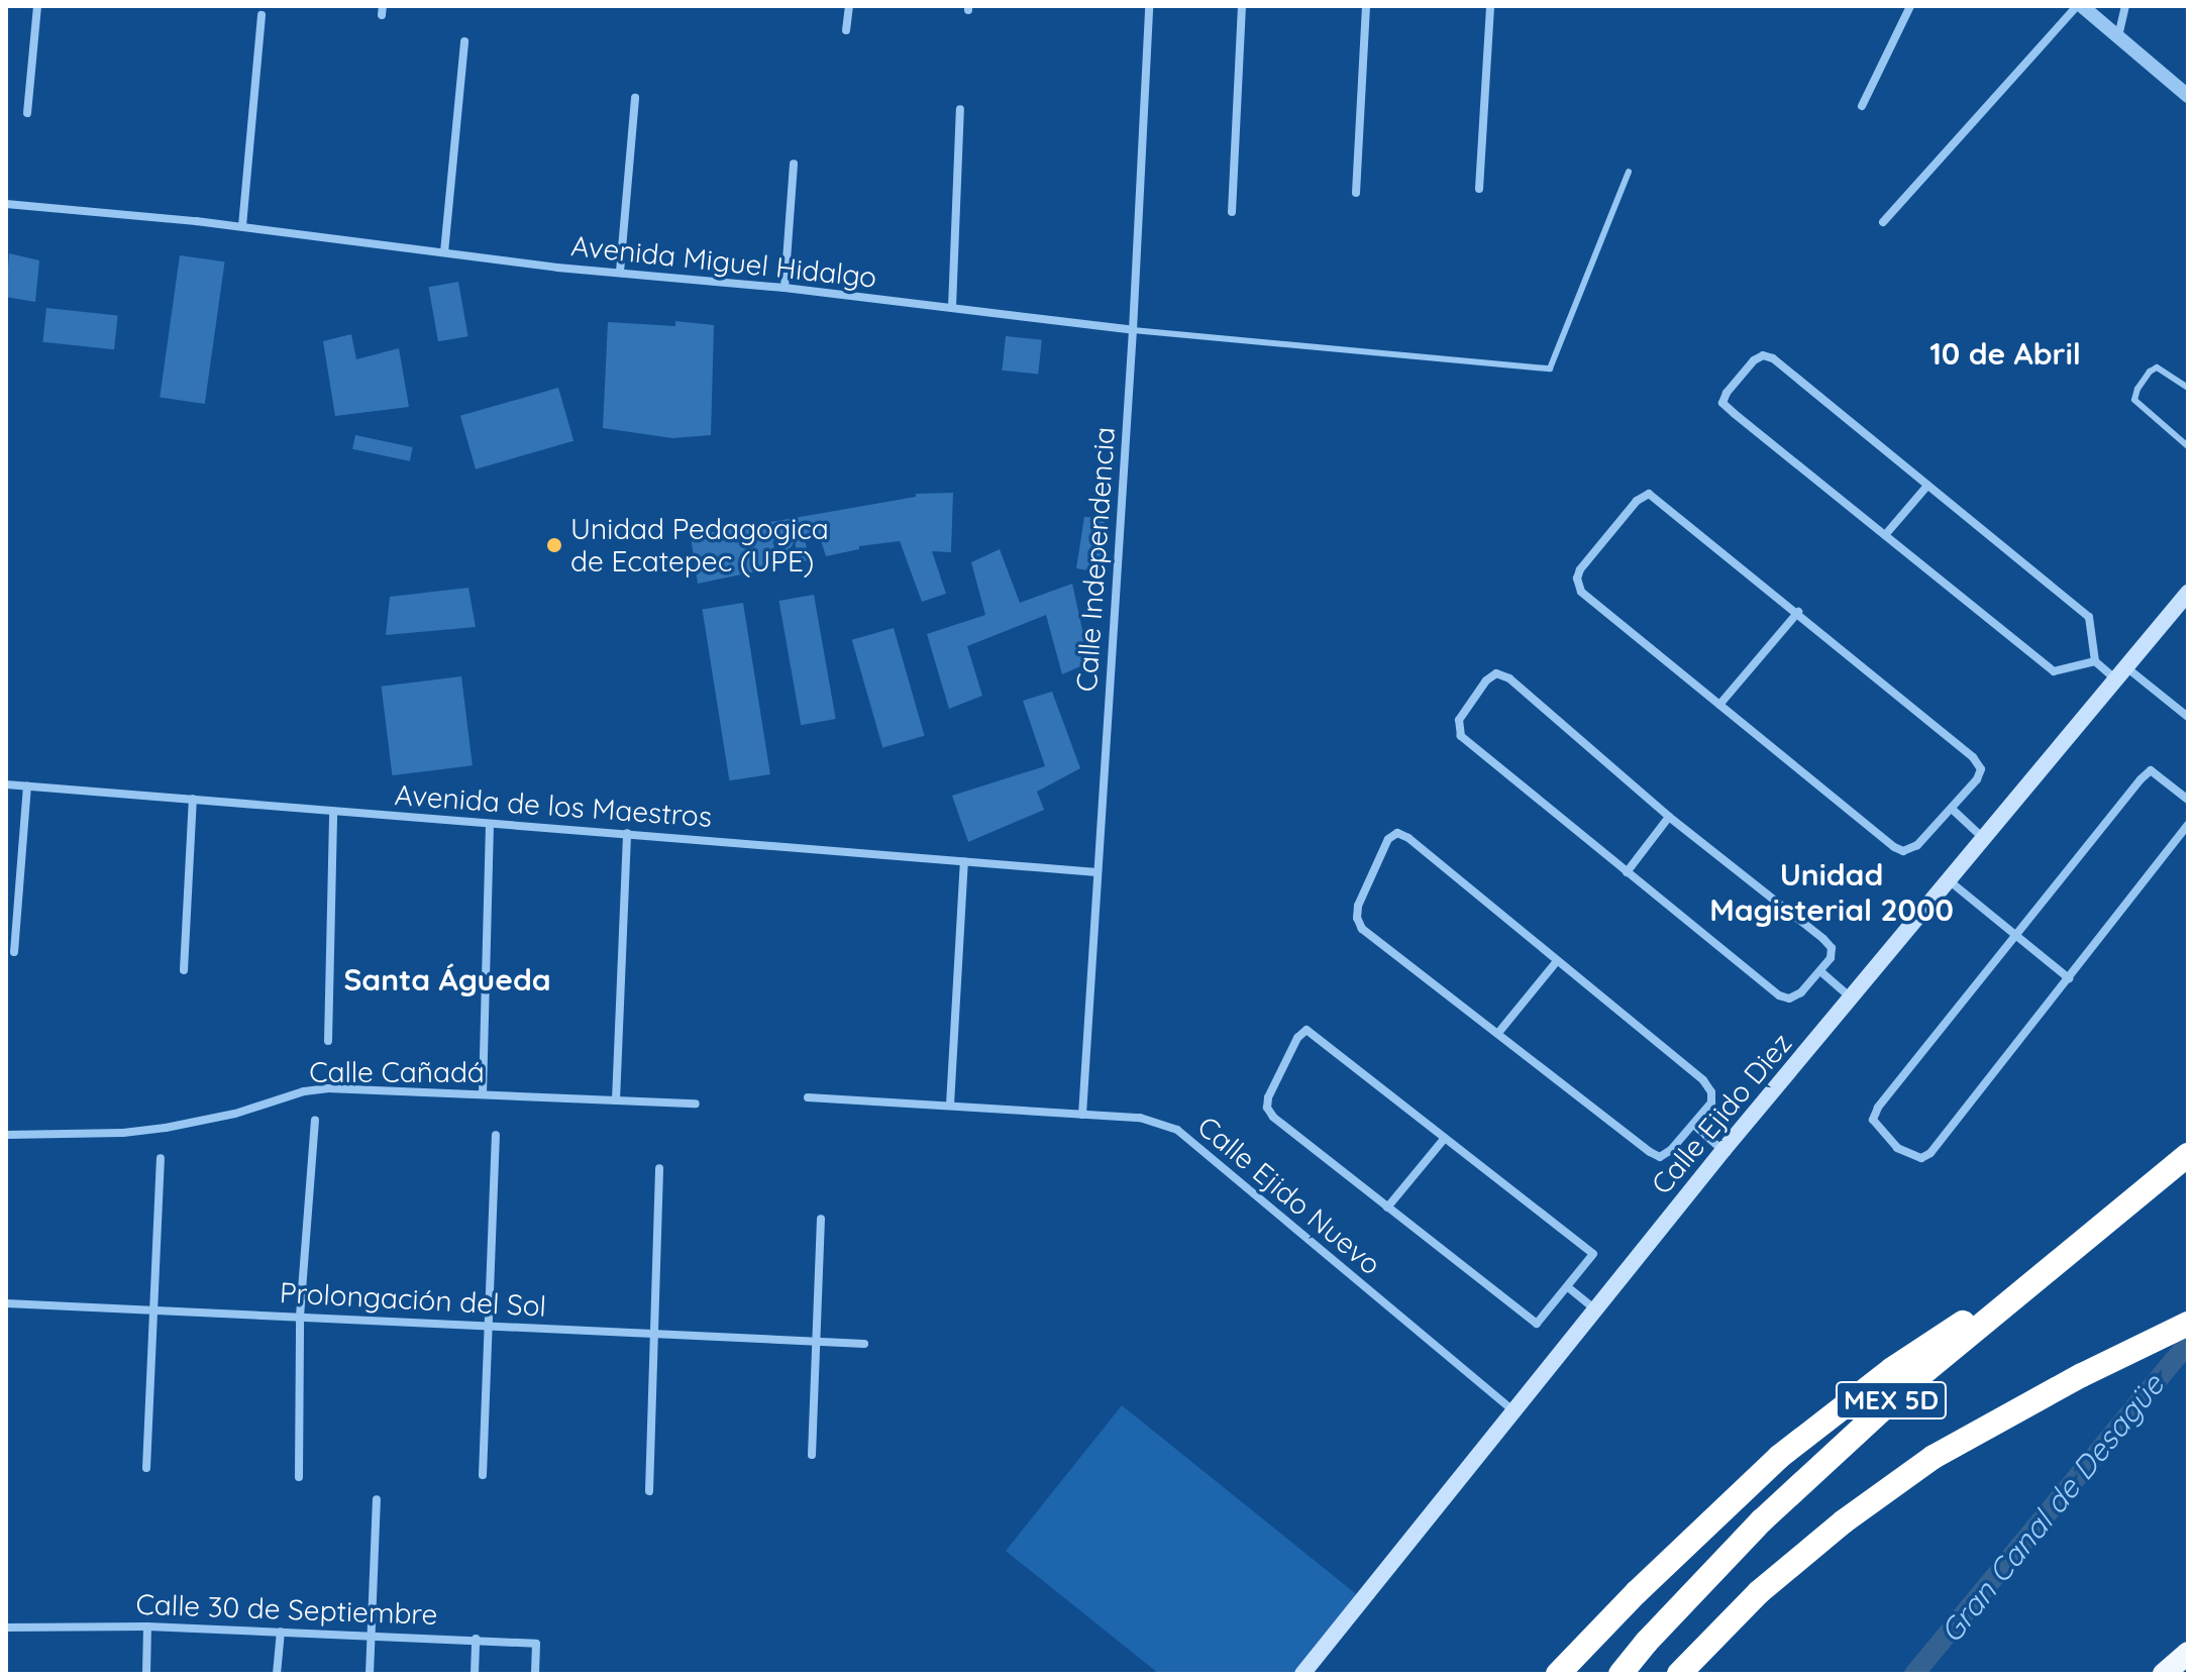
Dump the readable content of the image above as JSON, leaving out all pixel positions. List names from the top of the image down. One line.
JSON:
{"streets":{"highway":["MEX 5D"],"main road":["Calle Ejido Diez"],"street":["Avenida Miguel Hidalgo","Calle Independencia","Avenida de los Maestros","Calle Cañadá","Calle Ejido Nuevo","Prolongación del Sol","Calle 30 de Septiembre"]},"crossings":[["Avenida Miguel Hidalgo","Calle Independencia"],["Calle Independencia","Avenida de los Maestros"],["Calle Independencia","Calle Ejido Nuevo"],["Calle Ejido Diez","Calle Ejido Nuevo"]],"districts":["10 de Abril","Unidad Magisterial 2000","Santa Águeda"],"water":["Gran Canal de Desagüe"],"places":["Unidad Pedagogica de Ecatepec (UPE)"]}
